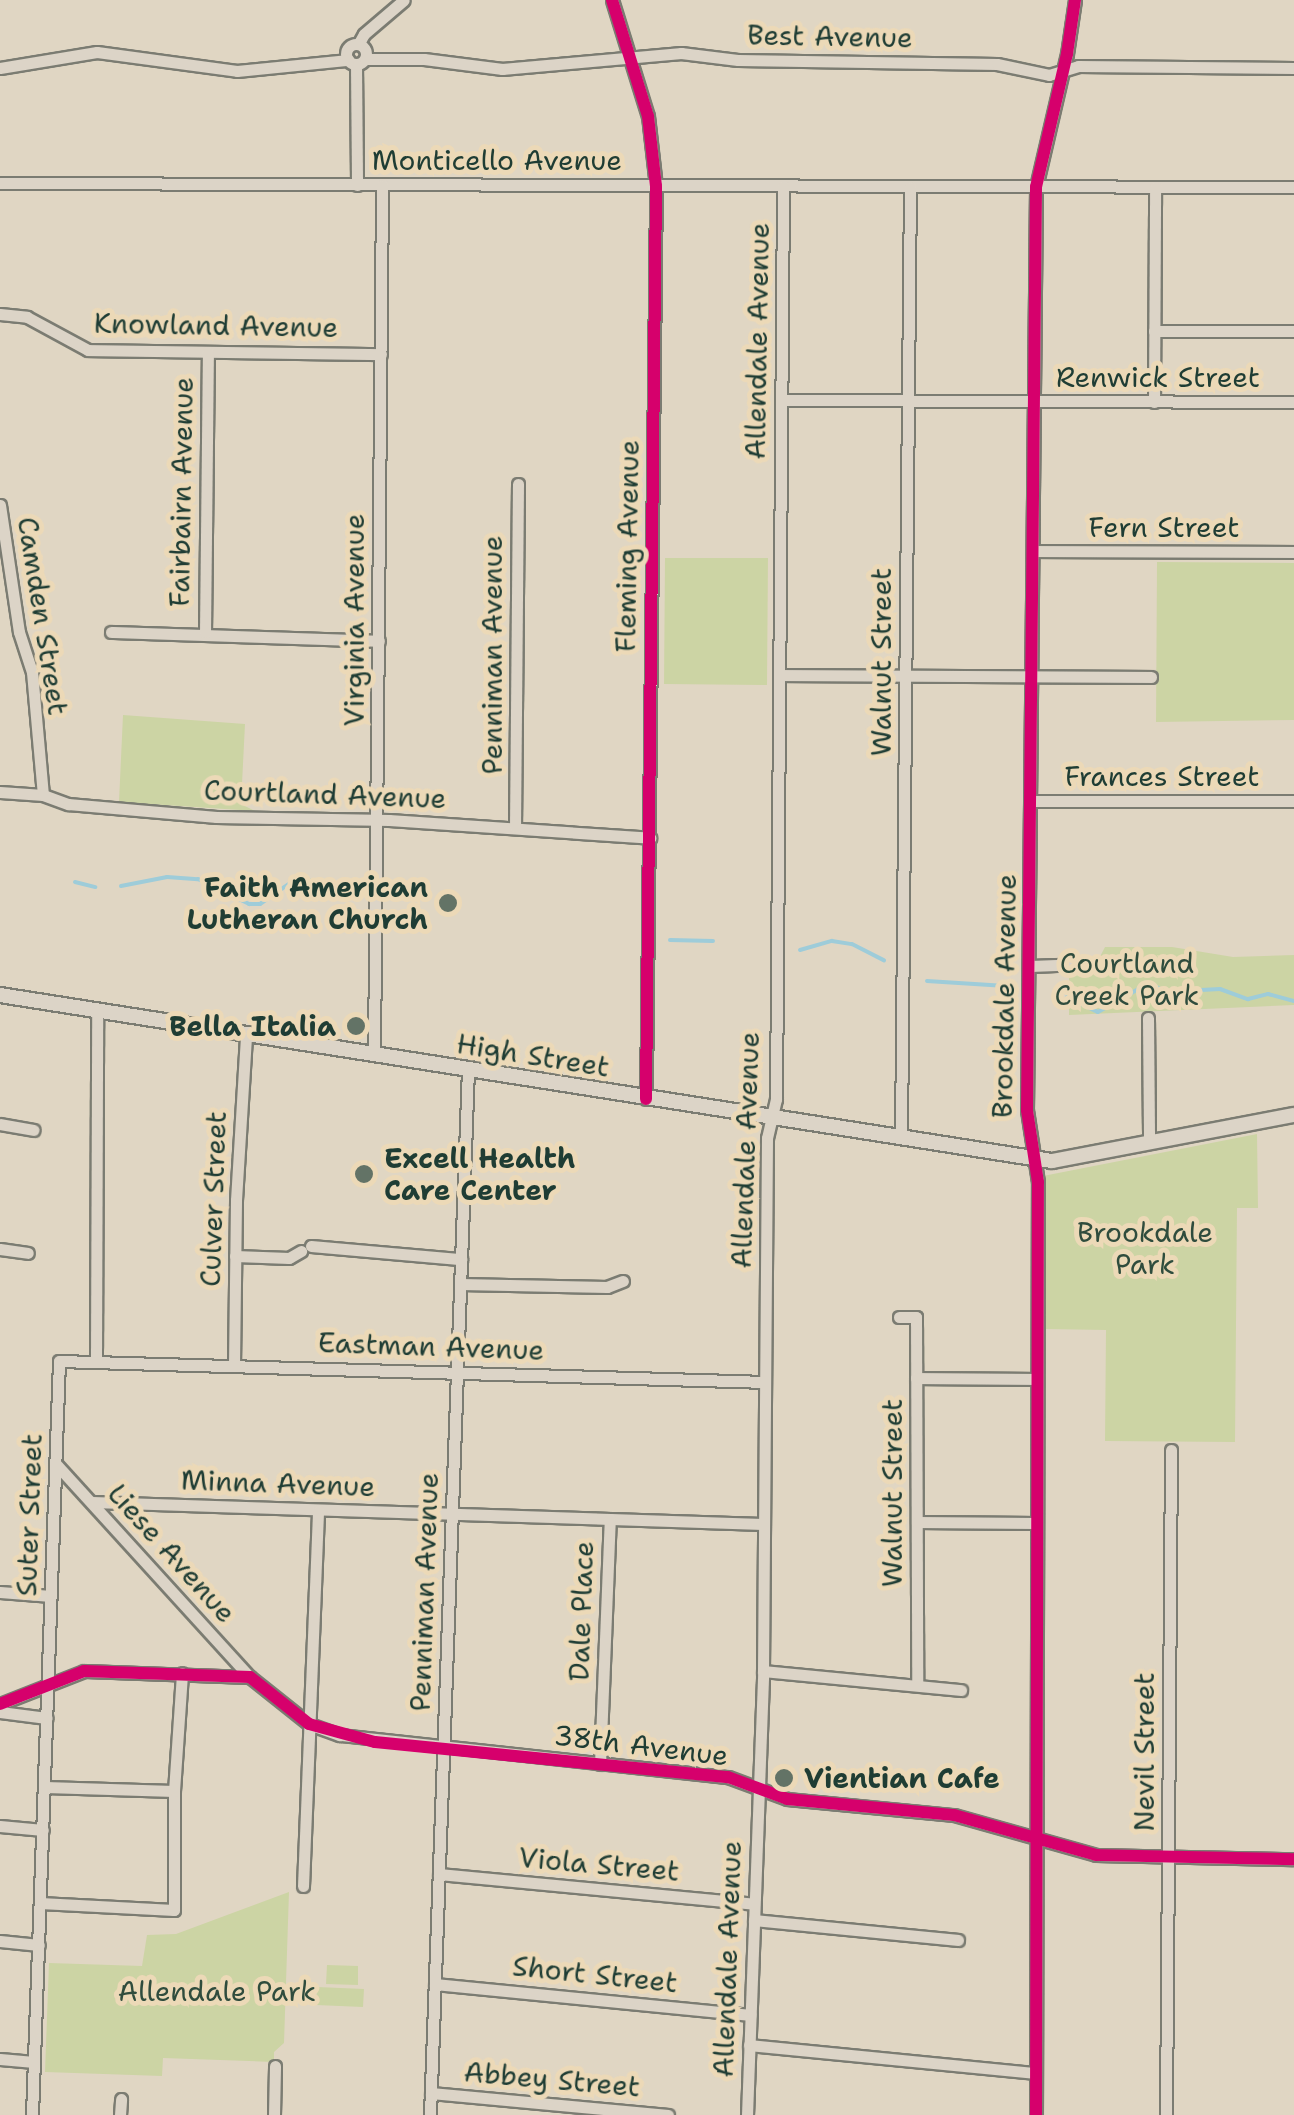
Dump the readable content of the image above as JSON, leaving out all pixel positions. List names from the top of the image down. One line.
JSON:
{"streets":{"main road":["High Street"],"street":["Best Avenue","Monticello Avenue","Knowland Avenue","Allendale Avenue","Renwick Street","Fairbairn Avenue","Fern Street","Fleming Avenue","Camden Street","Virginia Avenue","Penniman Avenue","Walnut Street","Frances Street","Courtland Avenue","Brookdale Avenue","Culver Street","Eastman Avenue","Minna Avenue","Suter Street","Liese Avenue","Dale Place","38th Avenue","Nevil Street","Viola Street","Short Street","Abbey Street"]},"crossings":[["Best Avenue","Fleming Avenue"],["Best Avenue","Brookdale Avenue"],["Monticello Avenue","Allendale Avenue"],["Monticello Avenue","Fleming Avenue"],["Monticello Avenue","Virginia Avenue"],["Monticello Avenue","Walnut Street"],["Monticello Avenue","Brookdale Avenue"],["Knowland Avenue","Fairbairn Avenue"],["Knowland Avenue","Virginia Avenue"],["Allendale Avenue","Renwick Street"],["Allendale Avenue","High Street"],["Allendale Avenue","Eastman Avenue"],["Allendale Avenue","Minna Avenue"],["Allendale Avenue","38th Avenue"],["Allendale Avenue","Viola Street"],["Allendale Avenue","Short Street"],["Renwick Street","Walnut Street"],["Renwick Street","Brookdale Avenue"],["Fern Street","Brookdale Avenue"],["Fleming Avenue","Courtland Avenue"],["Fleming Avenue","High Street"],["Camden Street","Courtland Avenue"],["Virginia Avenue","Courtland Avenue"],["Virginia Avenue","High Street"],["Penniman Avenue","Courtland Avenue"],["Penniman Avenue","High Street"],["Penniman Avenue","Eastman Avenue"],["Penniman Avenue","Minna Avenue"],["Penniman Avenue","38th Avenue"],["Penniman Avenue","Viola Street"],["Penniman Avenue","Short Street"],["Penniman Avenue","Abbey Street"],["Walnut Street","High Street"],["Frances Street","Brookdale Avenue"],["Brookdale Avenue","High Street"],["Brookdale Avenue","38th Avenue"],["High Street","Culver Street"],["Culver Street","Eastman Avenue"],["Eastman Avenue","Suter Street"],["Minna Avenue","Liese Avenue"],["Minna Avenue","Dale Place"],["Suter Street","Liese Avenue"],["Liese Avenue","38th Avenue"],["Dale Place","38th Avenue"],["38th Avenue","Nevil Street"]],"parks":["Courtland Creek Park","Brookdale Park","Allendale Park"],"places":["Faith American Lutheran Church","Bella Italia","Excell Health Care Center","Vientian Cafe"]}
